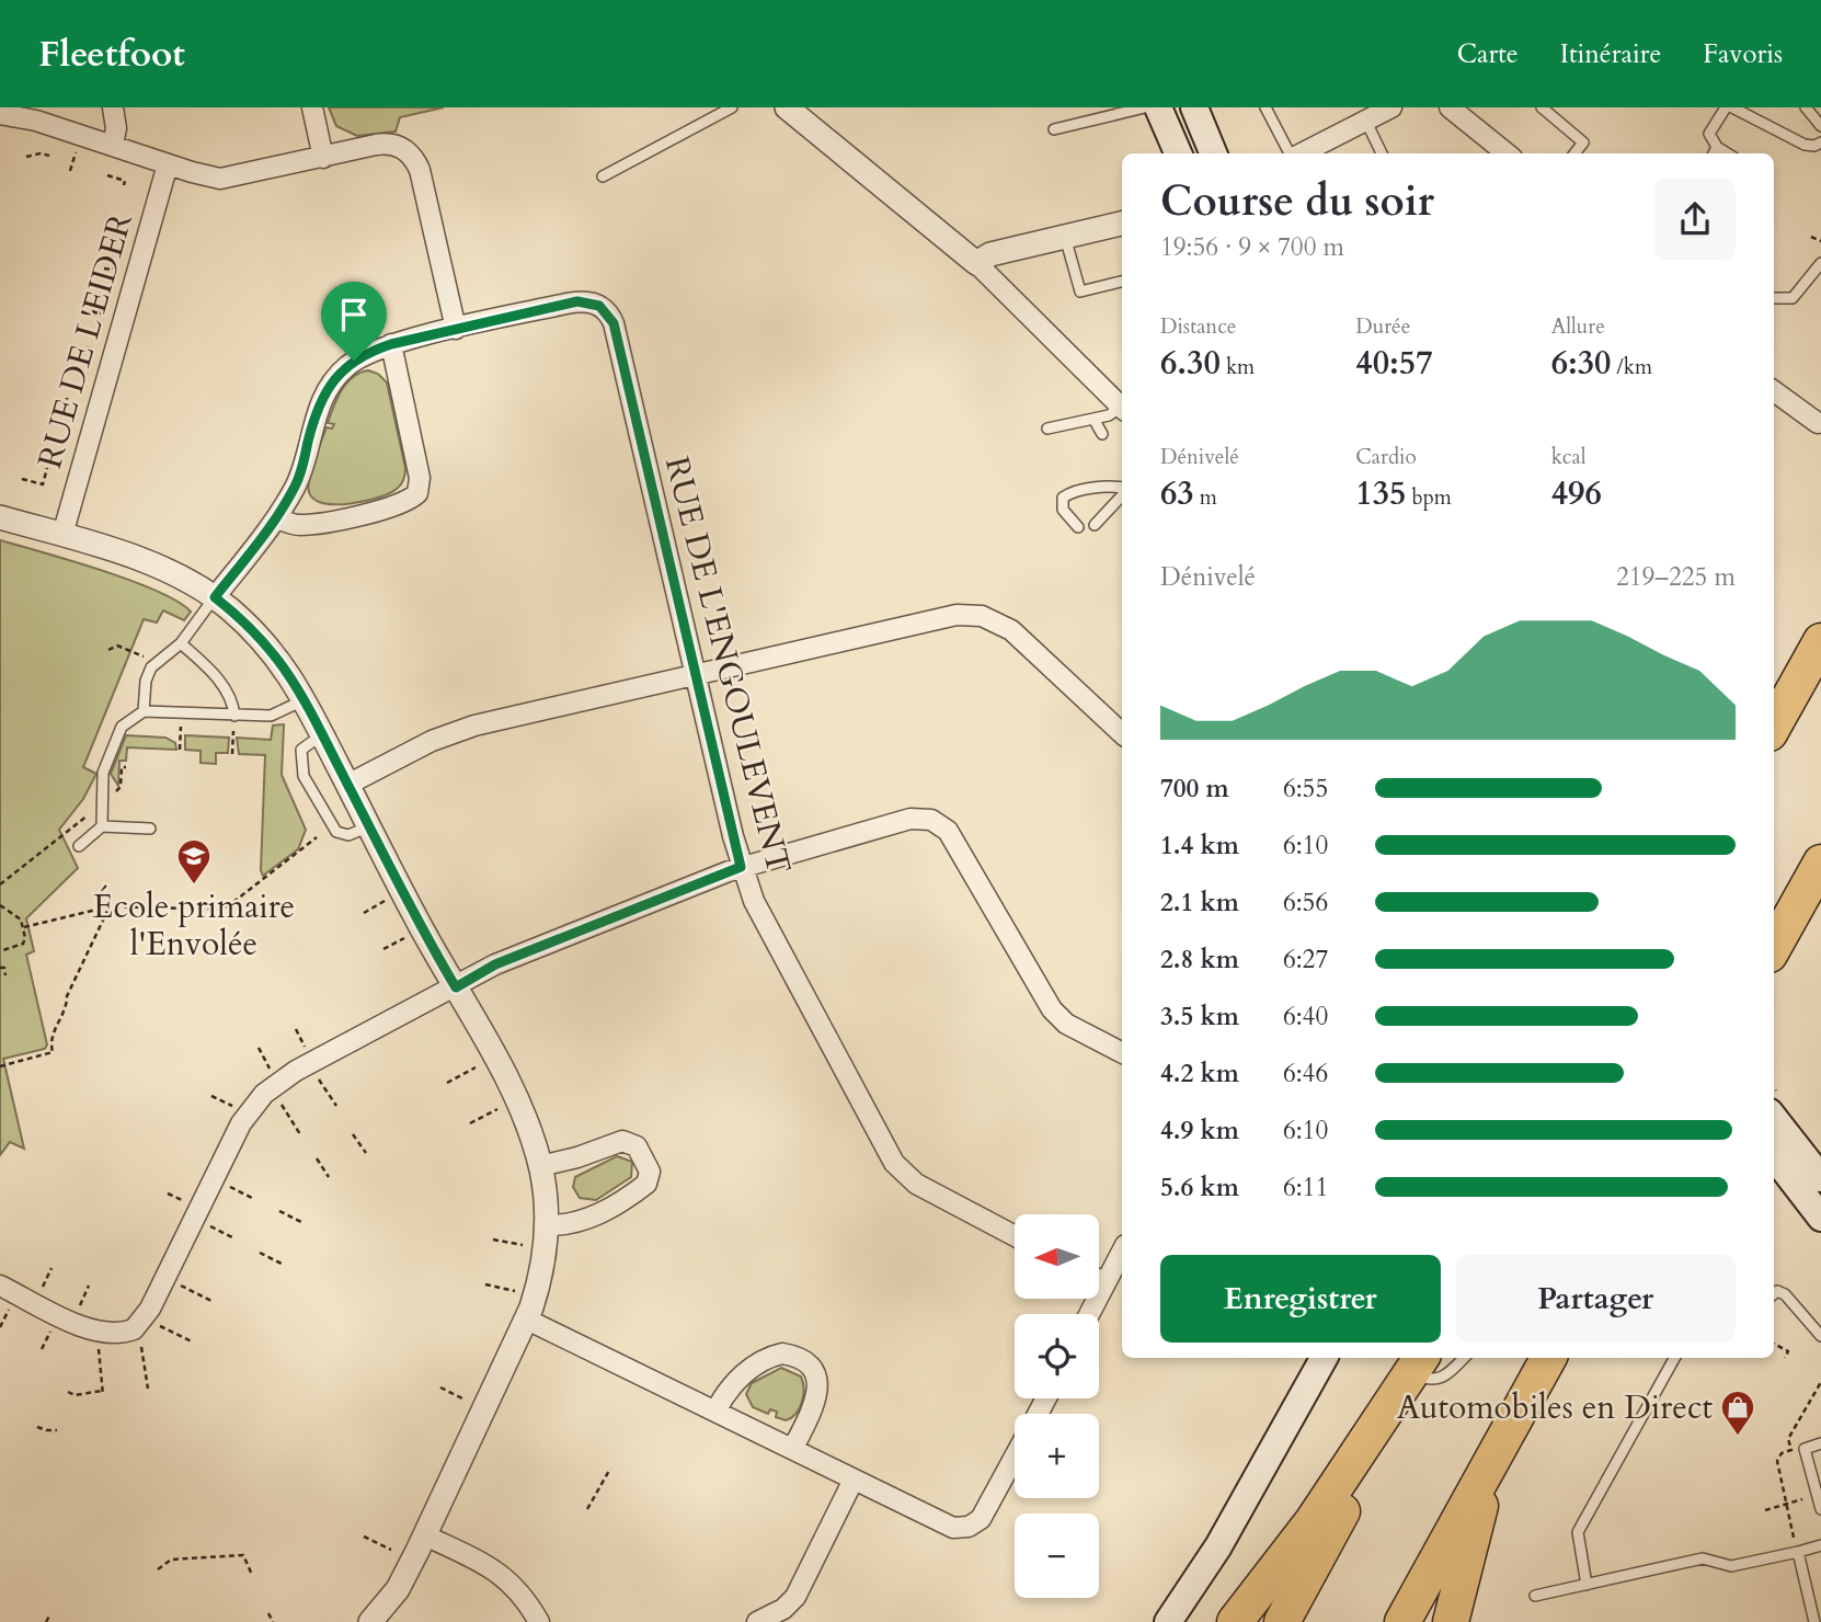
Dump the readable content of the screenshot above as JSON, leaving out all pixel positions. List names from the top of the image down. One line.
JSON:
{"streets":{"street":["RUE DE L'EIDER","RUE DE L'ENGOULEVENT"]},"places":{"school or university":["École primaire l'Envolée"],"shop":["Automobiles en Direct"]},"north":"left","page":{"header":"Fleetfoot","nav":["Carte","Itinéraire","Favoris"],"heading":["Course du soir","19:56 · 9 × 700 m"],"stats":[["Distance","6.30 km"],["Durée","40:57"],["Allure","6:30 /km"],["Dénivelé","63 m"],["Cardio","135 bpm"],["kcal","496"]],"chart":["Dénivelé","219–225 m"],"list":[{"name":"700 m","note":"6:55"},{"name":"1.4 km","note":"6:10"},{"name":"2.1 km","note":"6:56"},{"name":"2.8 km","note":"6:27"},{"name":"3.5 km","note":"6:40"},{"name":"4.2 km","note":"6:46"},{"name":"4.9 km","note":"6:10"},{"name":"5.6 km","note":"6:11"}],"map_buttons":["+","−"],"buttons":["Enregistrer","Partager"]}}
